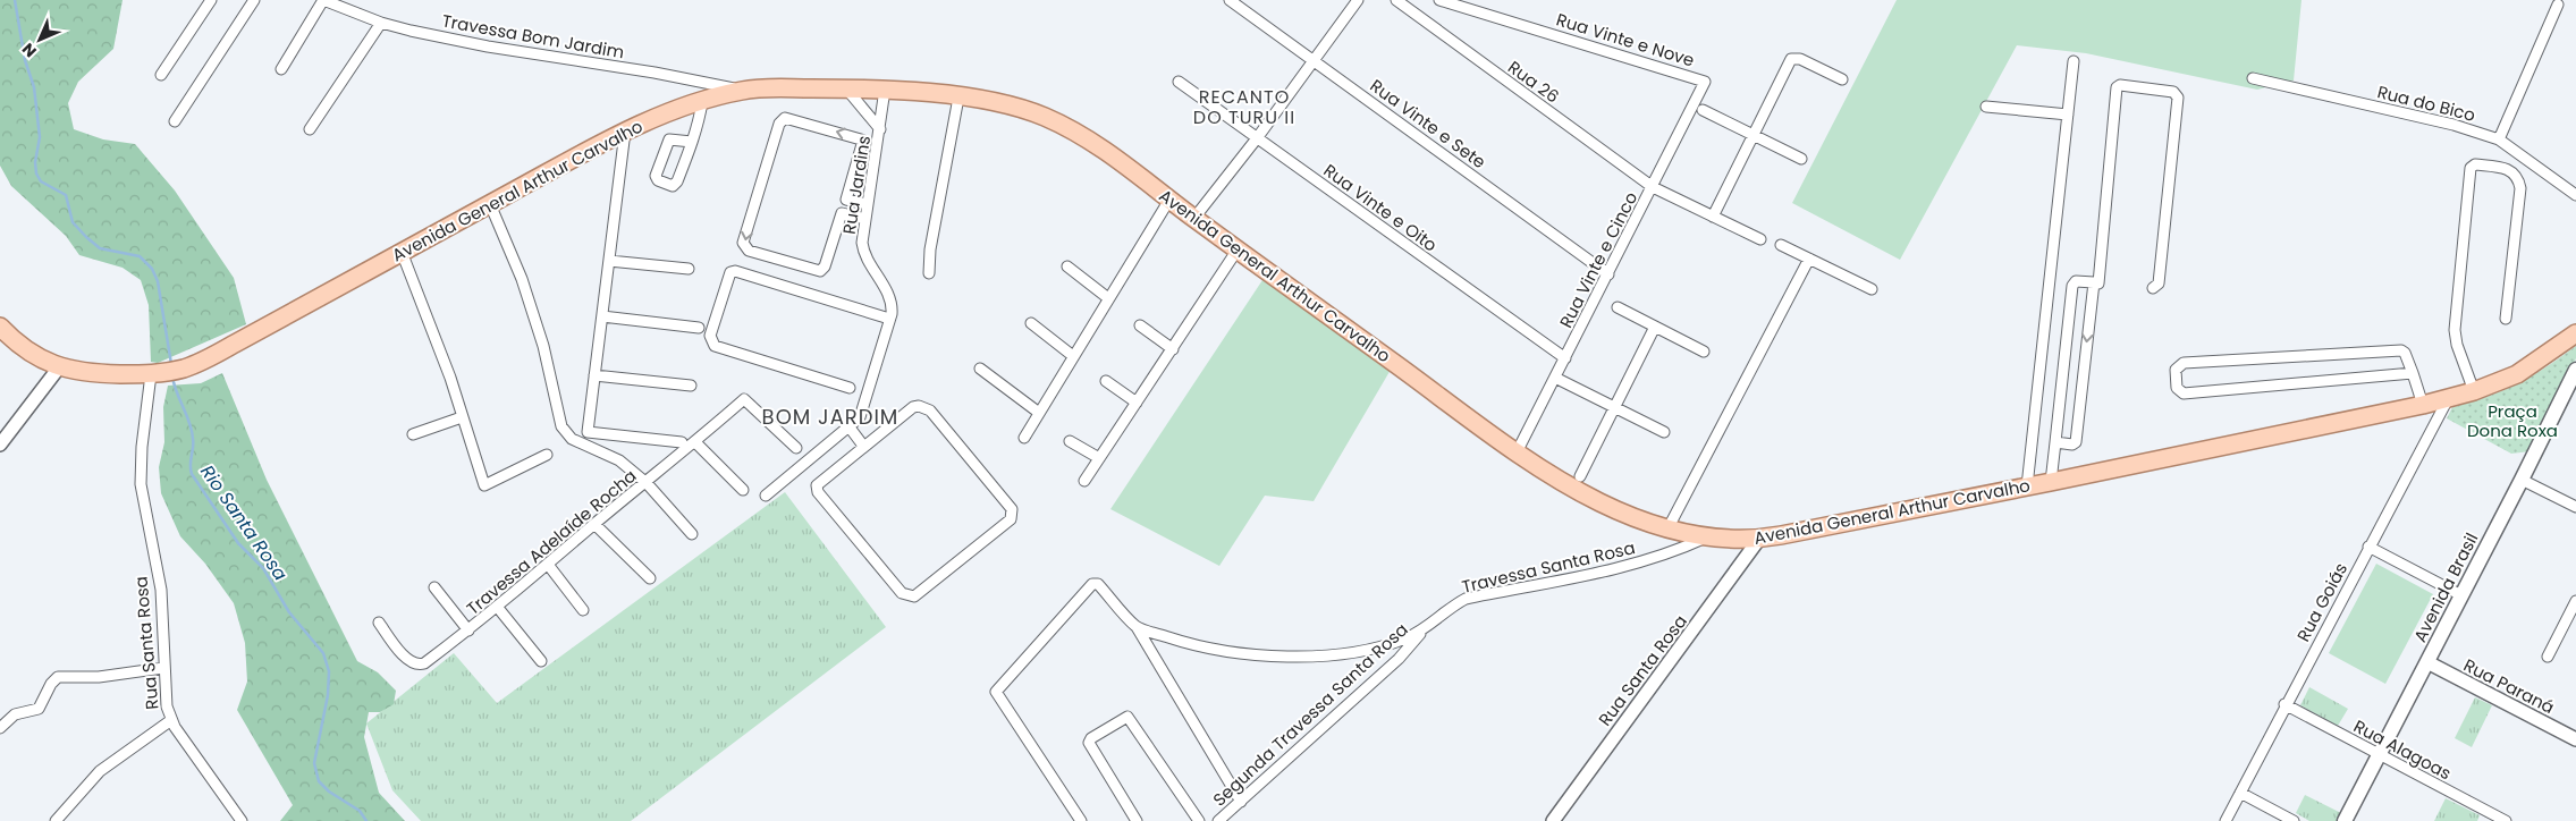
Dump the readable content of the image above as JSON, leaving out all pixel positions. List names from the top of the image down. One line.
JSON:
{"streets":{"main road":["Avenida General Arthur Carvalho","Avenida Brasil"],"street":["Travessa Bom Jardim","Rua Vinte e Nove","Rua 26","Rua do Bico","Rua Vinte e Sete","Rua Jardins","Rua Vinte e Oito","Rua Vinte e Cinco","Travessa Adelaíde Rocha","Travessa Santa Rosa","Rua Goiás","Rua Santa Rosa","Rua Paraná","Segunda Travessa Santa Rosa","Rua Alagoas"]},"crossings":[["Travessa Bom Jardim","Avenida General Arthur Carvalho"],["Rua Vinte e Nove","Rua Vinte e Cinco"],["Rua 26","Rua Vinte e Cinco"],["Rua Vinte e Sete","Rua Vinte e Cinco"],["Rua Jardins","Avenida General Arthur Carvalho"],["Avenida General Arthur Carvalho","Rua Vinte e Cinco"],["Avenida General Arthur Carvalho","Travessa Santa Rosa"],["Avenida General Arthur Carvalho","Rua Goiás"],["Avenida General Arthur Carvalho","Rua Santa Rosa"],["Rua Vinte e Oito","Rua Vinte e Cinco"],["Travessa Santa Rosa","Segunda Travessa Santa Rosa"],["Avenida Brasil","Rua Paraná"],["Avenida Brasil","Rua Alagoas"],["Rua Goiás","Rua Alagoas"]],"districts":["RECANTO DO TURU II","BOM JARDIM"],"water":["Rio Santa Rosa"],"parks":["Praça Dona Roxa"],"north":"bottom left"}
